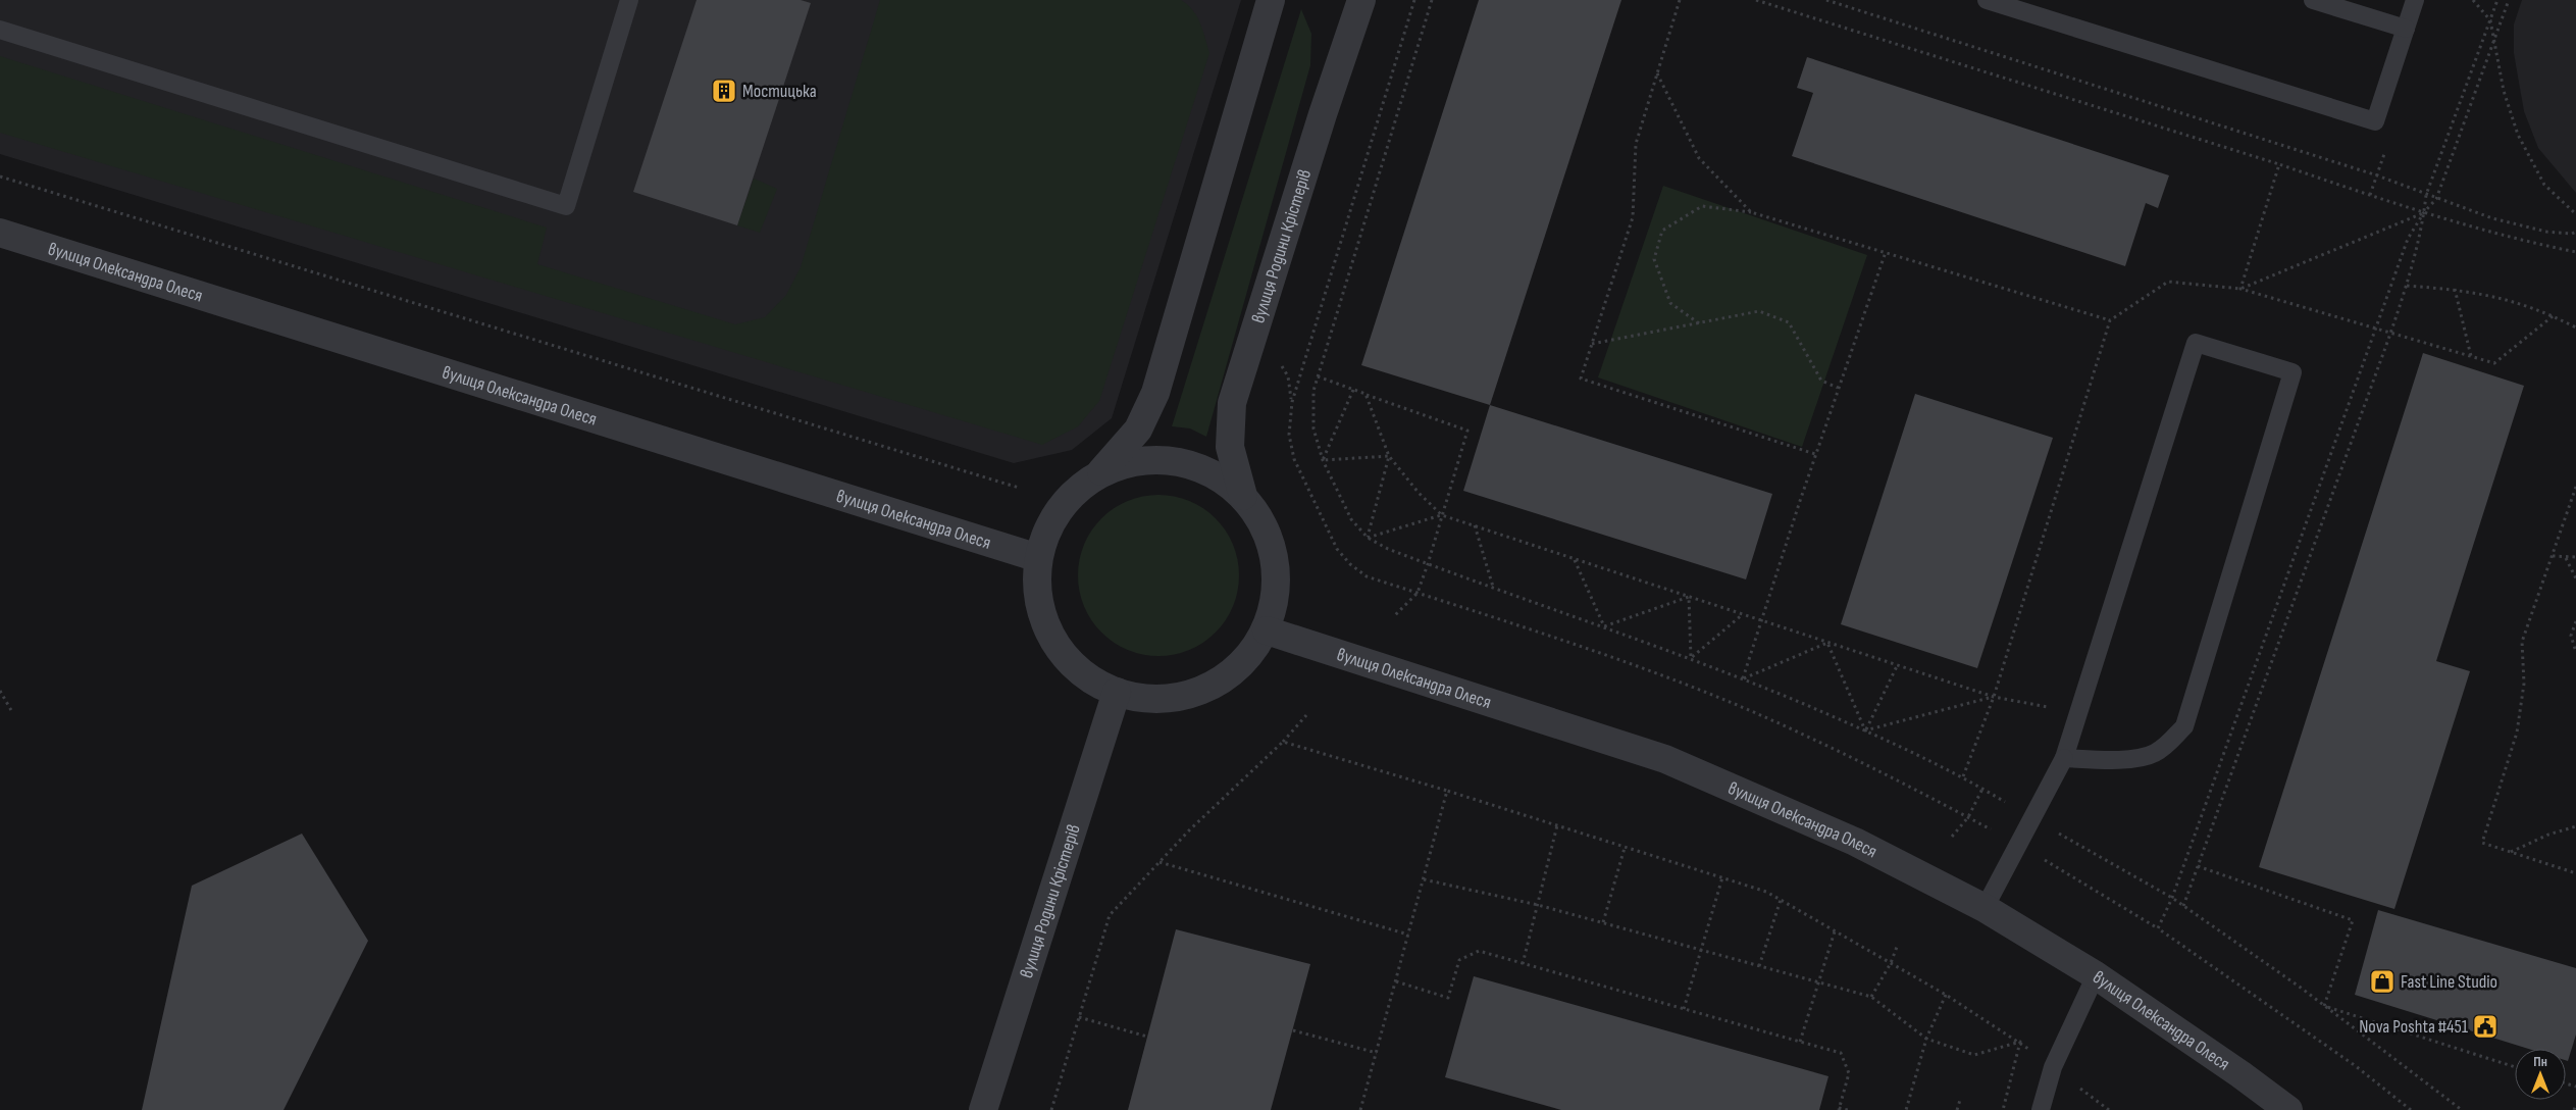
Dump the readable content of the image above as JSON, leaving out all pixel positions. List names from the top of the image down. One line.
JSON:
{"streets":{"street":["вулиця Родини Крістерів","вулиця Олександра Олеся"]},"places":{"building":["Мостицька"],"shop":["Fast Line Studio"],"public building":["Nova Poshta #451"]},"north":"top"}
